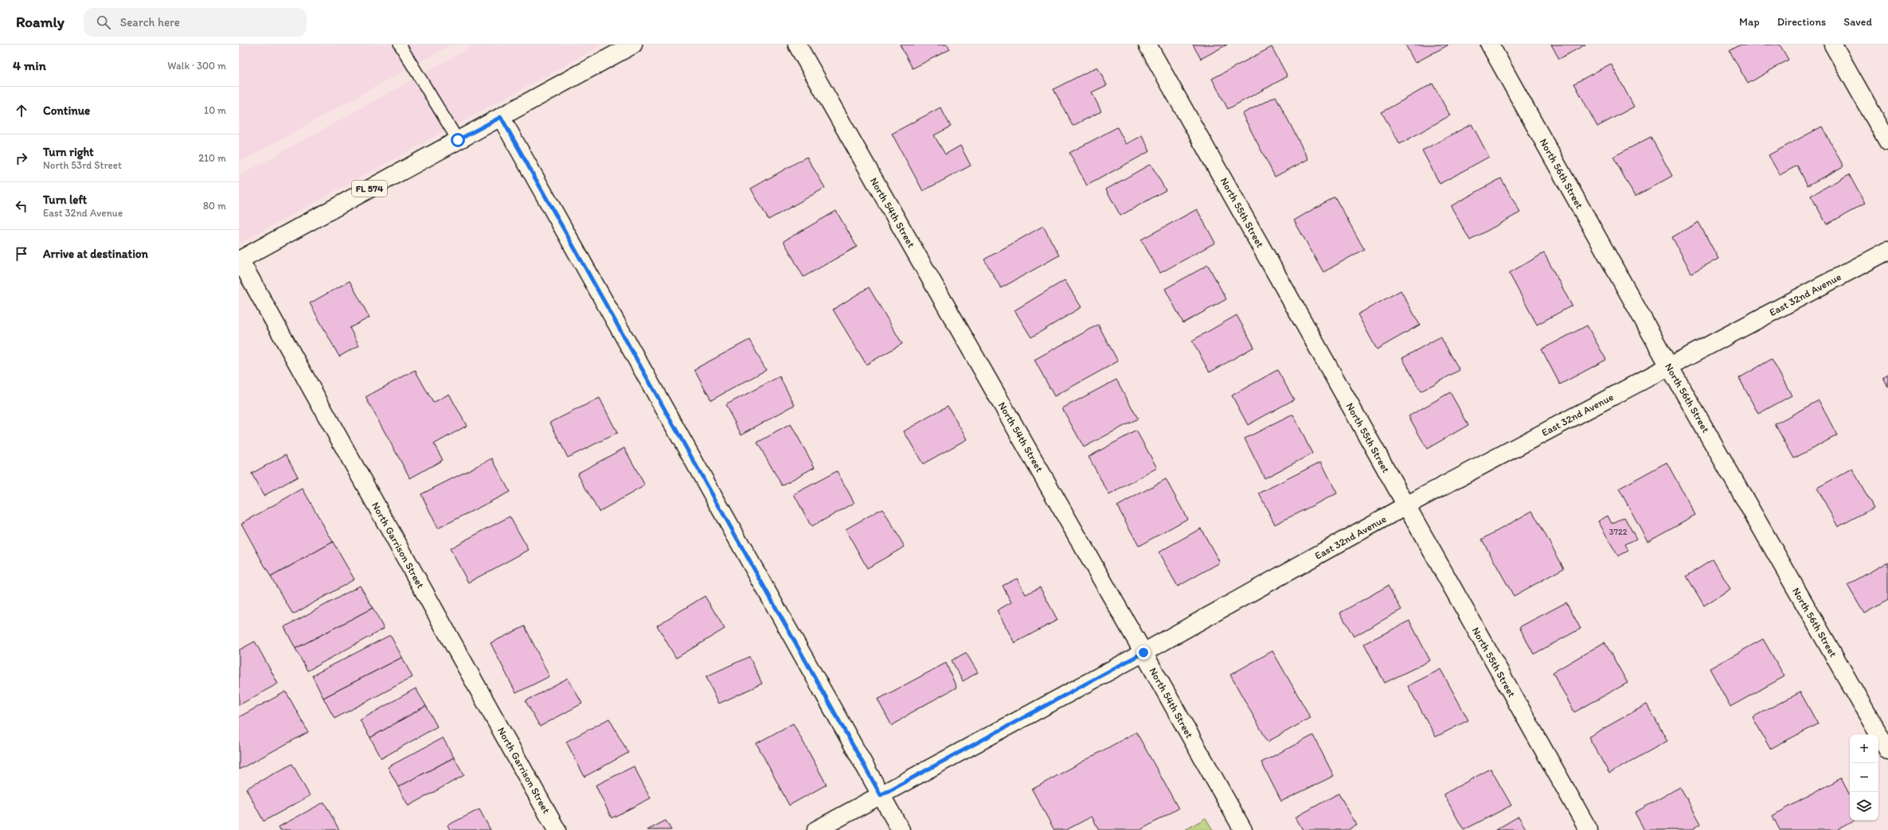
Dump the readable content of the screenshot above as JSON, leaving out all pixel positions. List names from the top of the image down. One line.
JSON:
{"streets":{"street":["North 56th Street","FL 574","North 54th Street","North 55th Street","East 32nd Avenue","North Garrison Street"]},"crossings":[["North 56th Street","East 32nd Avenue"],["FL 574","North Garrison Street"],["North 54th Street","East 32nd Avenue"],["North 55th Street","East 32nd Avenue"]],"house_numbers":["3722"],"page":{"header":"Roamly","search":"Search here","nav":["Map","Directions","Saved"],"heading":["4 min","Walk · 300 m"],"list":[["Continue","10 m"],["Turn right","North 53rd Street","210 m"],["Turn left","East 32nd Avenue","80 m"],"Arrive at destination"],"map_buttons":["+","−"]}}
